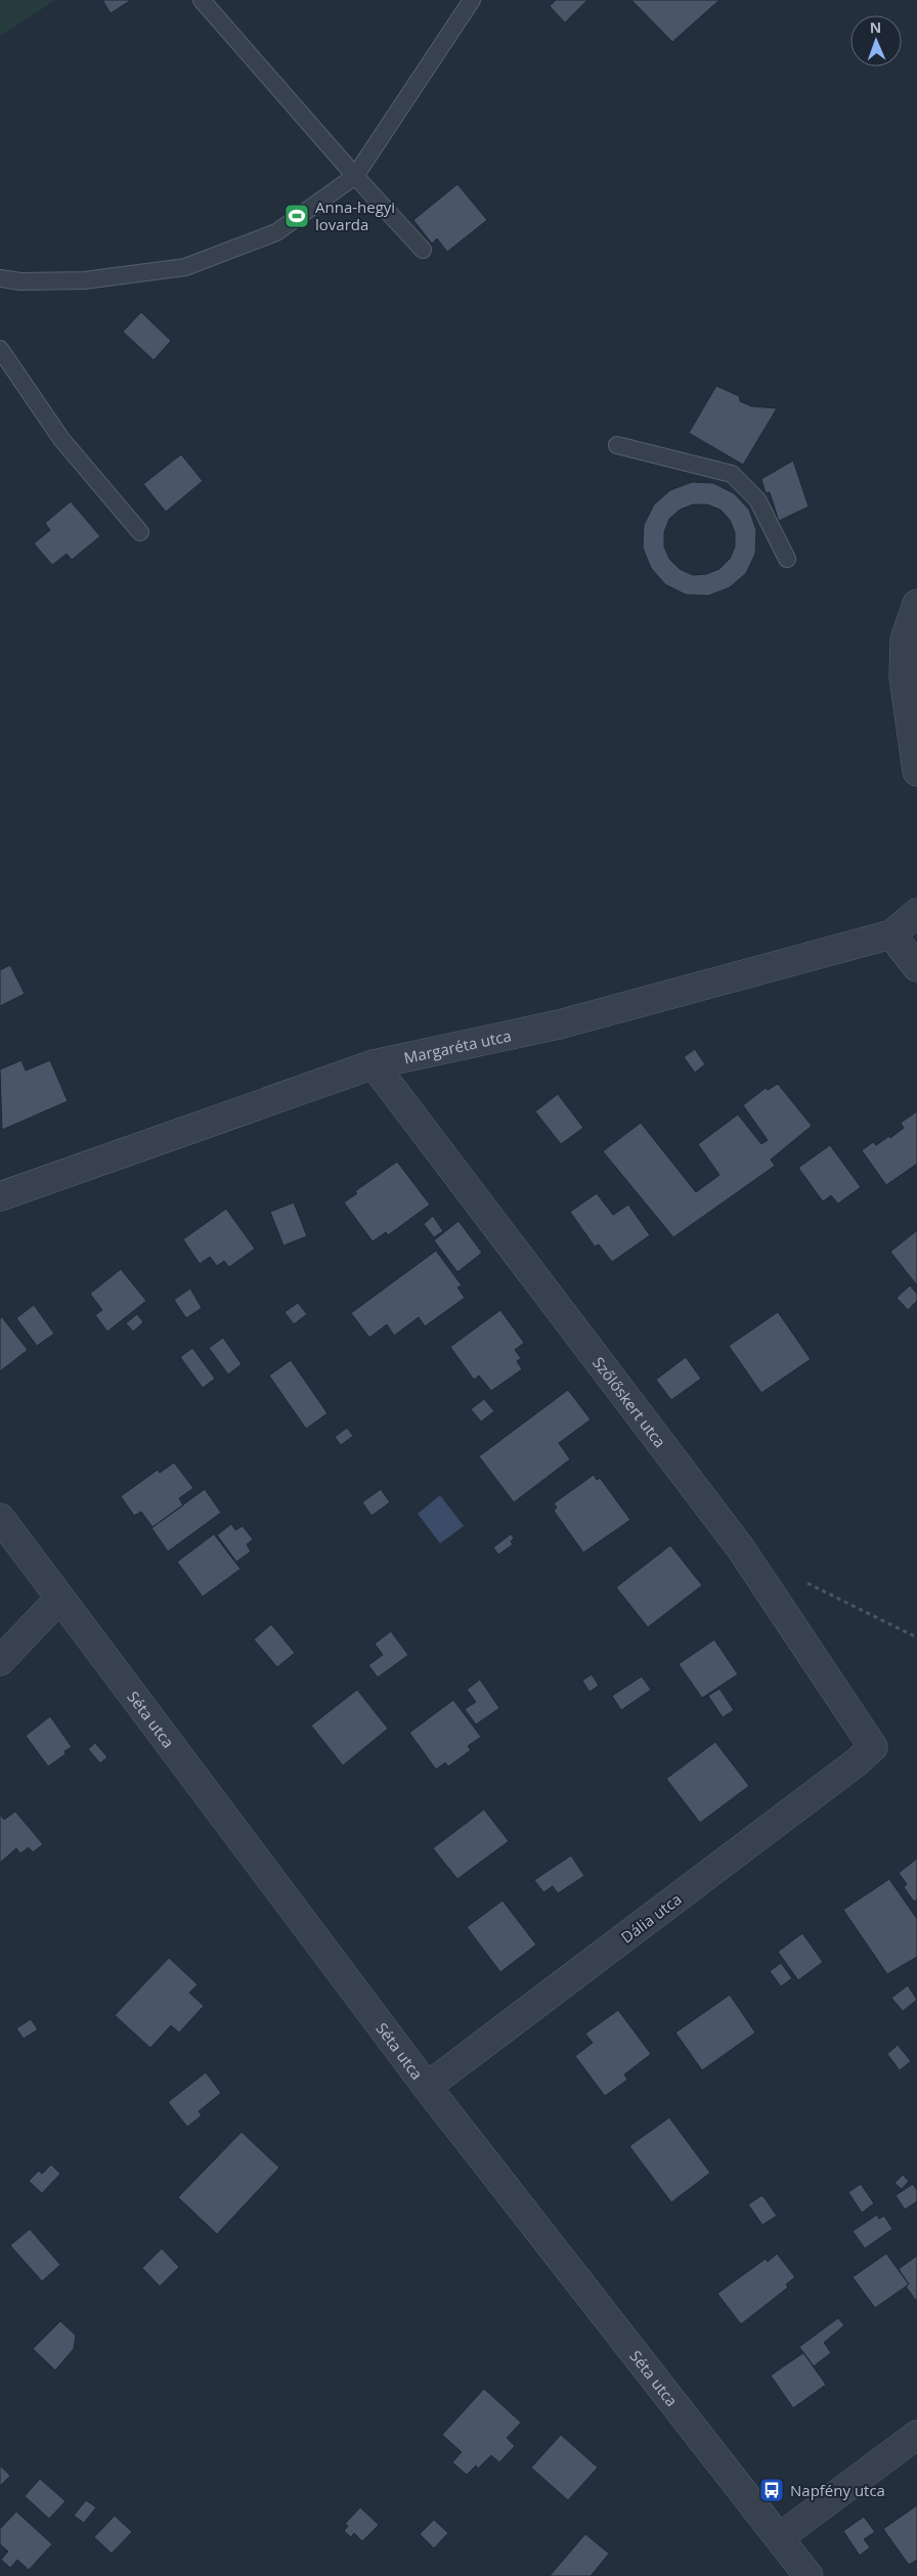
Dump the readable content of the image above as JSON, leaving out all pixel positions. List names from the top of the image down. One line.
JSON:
{"streets":{"street":["Margaréta utca","Szőlőskert utca","Séta utca","Dália utca"]},"crossings":[["Margaréta utca","Szőlőskert utca"],["Szőlőskert utca","Dália utca"],["Séta utca","Dália utca"]],"places":{"sports":["Anna-hegyi lovarda"],"bus stop":["Napfény utca"]},"north":"top"}
